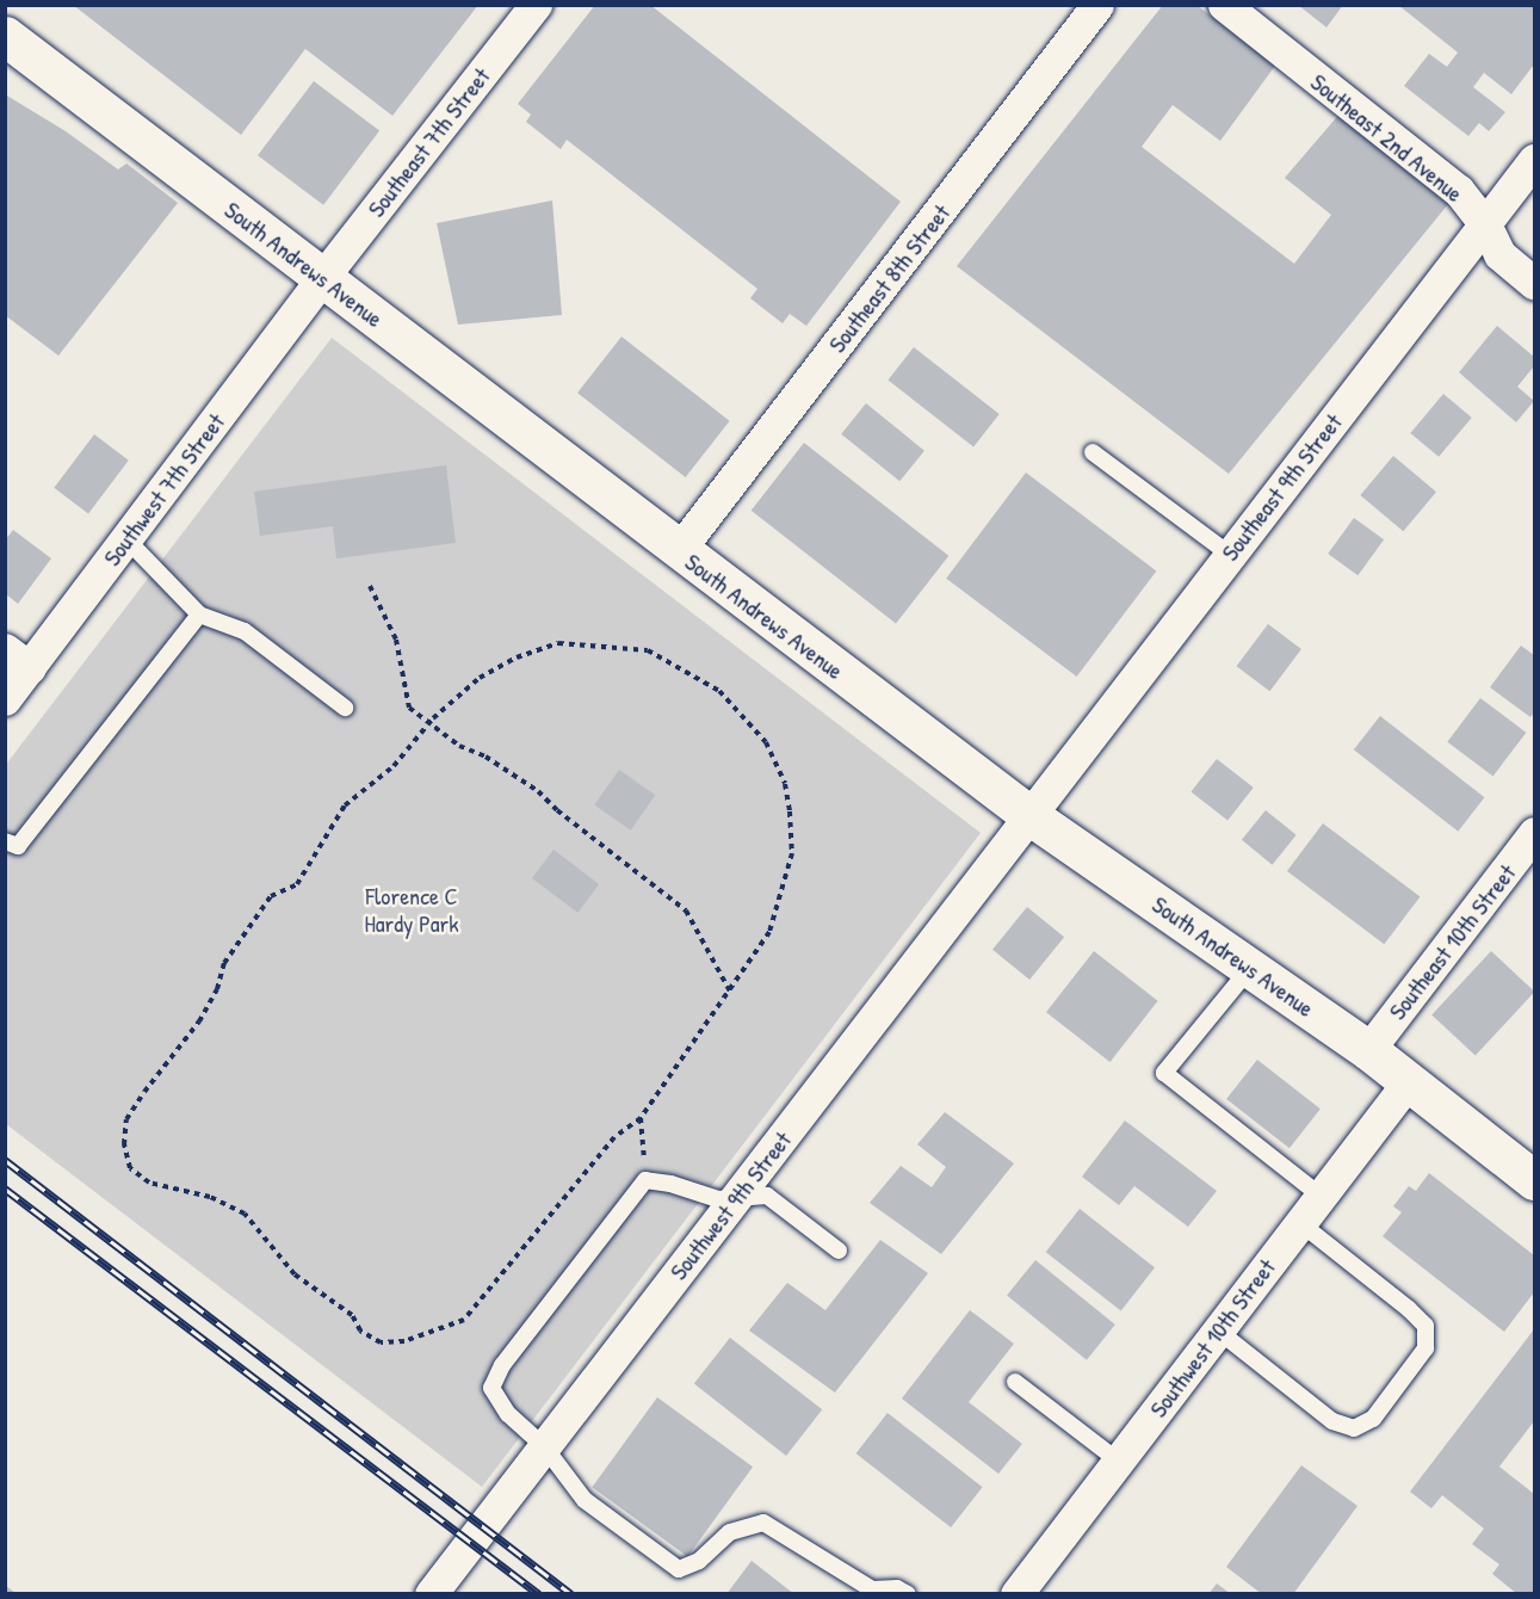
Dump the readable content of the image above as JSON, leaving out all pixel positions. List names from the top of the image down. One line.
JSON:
{"streets":{"main road":["South Andrews Avenue"],"street":["Southeast 2nd Avenue","Southeast 7th Street","Southeast 8th Street","Southeast 9th Street","Southwest 7th Street","Southeast 10th Street","Southwest 9th Street","Southwest 10th Street"]},"crossings":[["Southeast 2nd Avenue","Southeast 9th Street"],["Southeast 7th Street","South Andrews Avenue"],["Southeast 7th Street","Southwest 7th Street"],["South Andrews Avenue","Southeast 8th Street"],["South Andrews Avenue","Southeast 9th Street"],["South Andrews Avenue","Southwest 7th Street"],["South Andrews Avenue","Southeast 10th Street"],["South Andrews Avenue","Southwest 9th Street"],["South Andrews Avenue","Southwest 10th Street"],["Southeast 9th Street","Southwest 9th Street"]],"parks":["Florence C Hardy Park"]}
